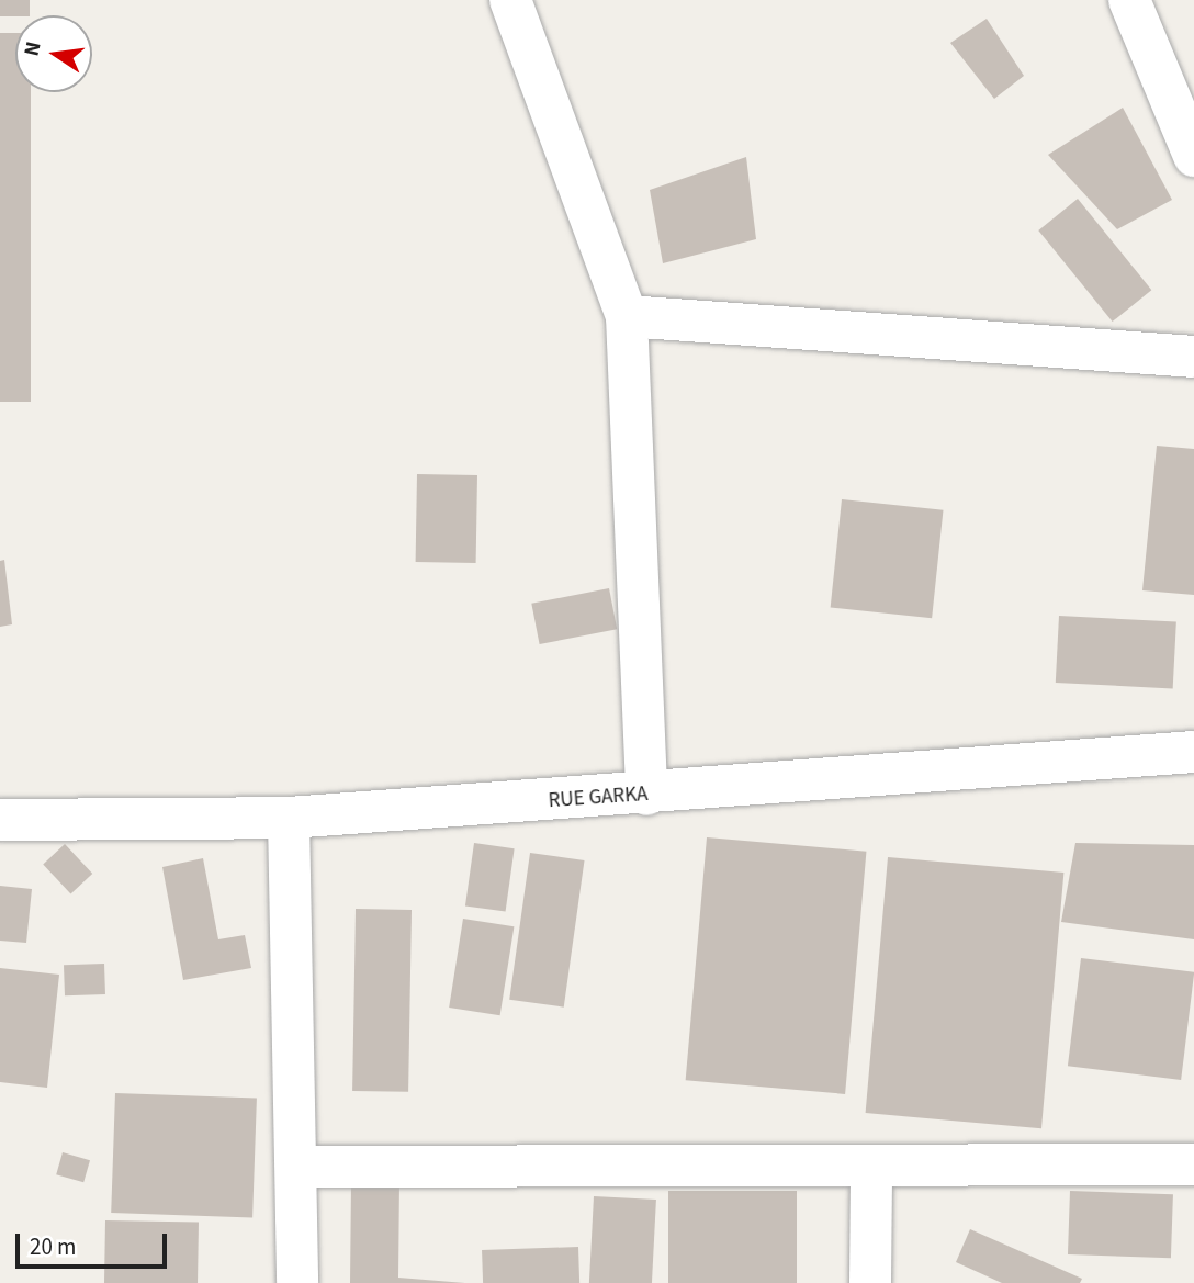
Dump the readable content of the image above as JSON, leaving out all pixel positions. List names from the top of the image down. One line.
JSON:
{"streets":{"street":["RUE GARKA"]},"scale_bar":"20 m","north":"left"}
